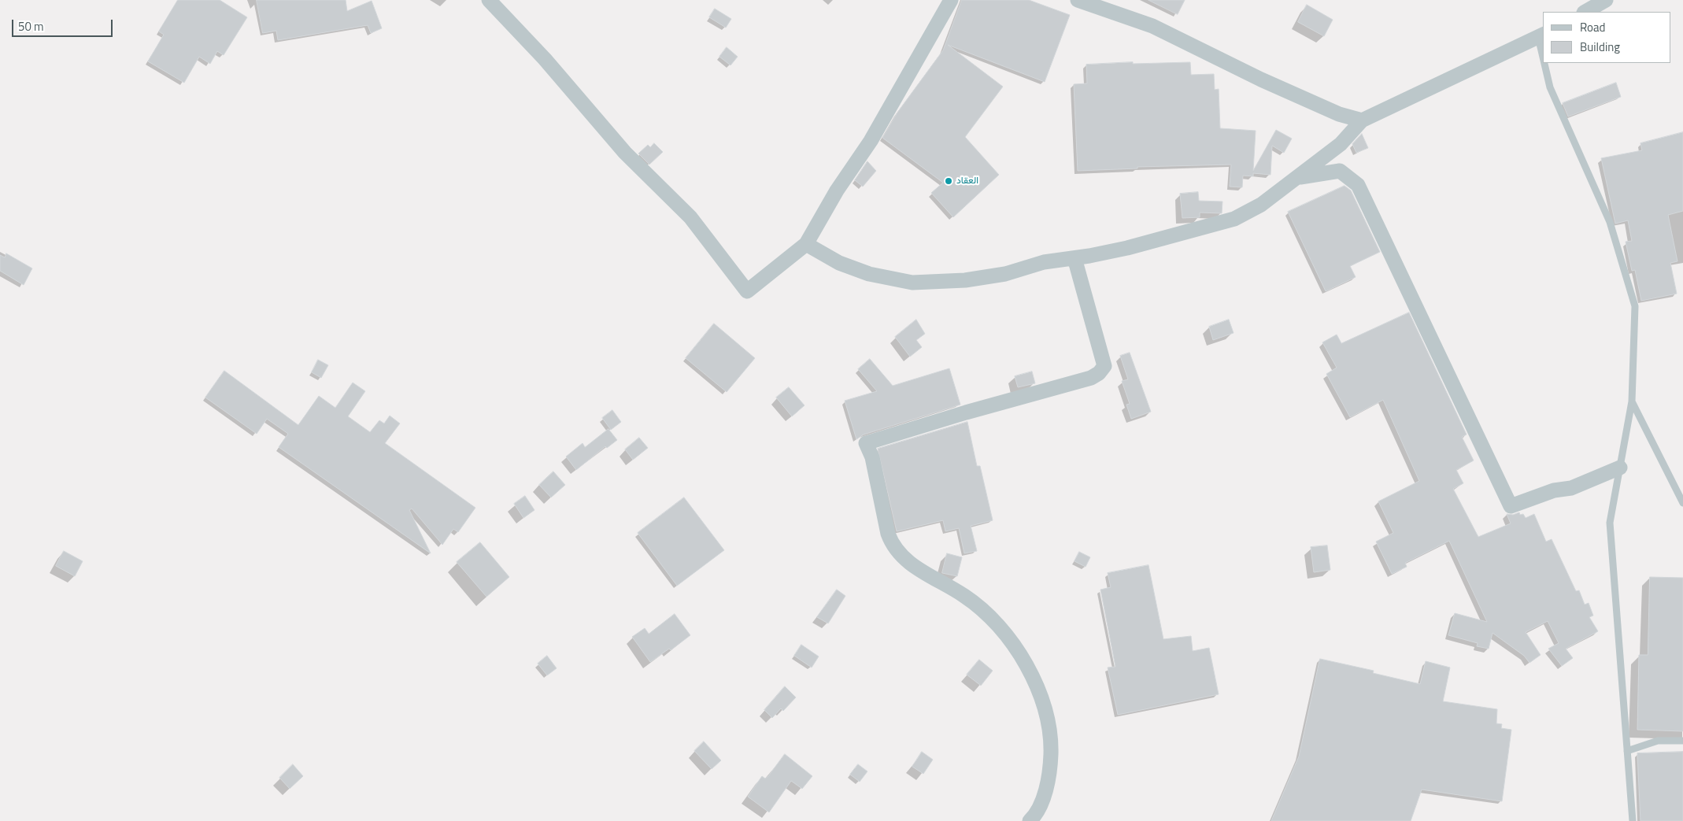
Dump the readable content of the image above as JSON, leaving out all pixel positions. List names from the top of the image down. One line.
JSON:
{"places":["العقاد"],"legend":["Road","Building"],"scale_bar":"50 m"}
